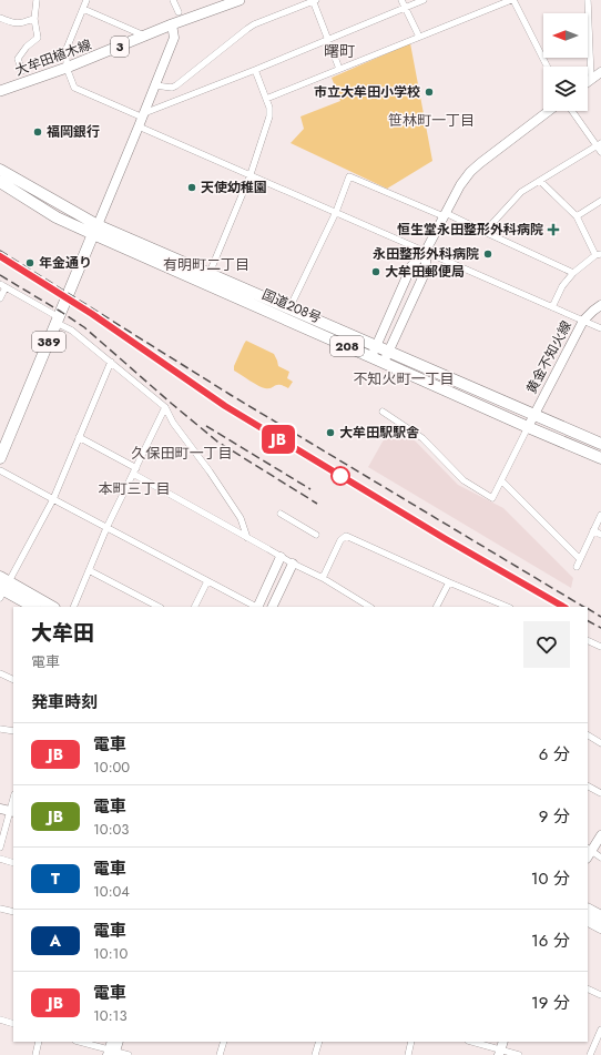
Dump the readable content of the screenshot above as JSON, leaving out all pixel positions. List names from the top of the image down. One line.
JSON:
{"streets":{"highway":["国道208号","389","208"],"main road":["3","大牟田植木線"],"street":["黄金不知火線"]},"crossings":[["国道208号","389"],["国道208号","黄金不知火線"]],"districts":["曙町","笹林町一丁目","有明町二丁目","不知火町一丁目","久保田町一丁目","本町三丁目"],"places":{"other":["市立大牟田小学校","福岡銀行","天使幼稚園","永田整形外科病院","年金通り","大牟田郵便局","大牟田駅駅舎"],"health":["恒生堂永田整形外科病院"]},"north":"left","page":{"on_map":"JB","heading":[["大牟田","電車"],"発車時刻"],"list":[{"mark":"JB","name":"電車","note":"10:00","value":"6 分"},{"mark":"JB","name":"電車","note":"10:03","value":"9 分"},{"mark":"T","name":"電車","note":"10:04","value":"10 分"},{"mark":"A","name":"電車","note":"10:10","value":"16 分"},{"mark":"JB","name":"電車","note":"10:13","value":"19 分"}]}}
